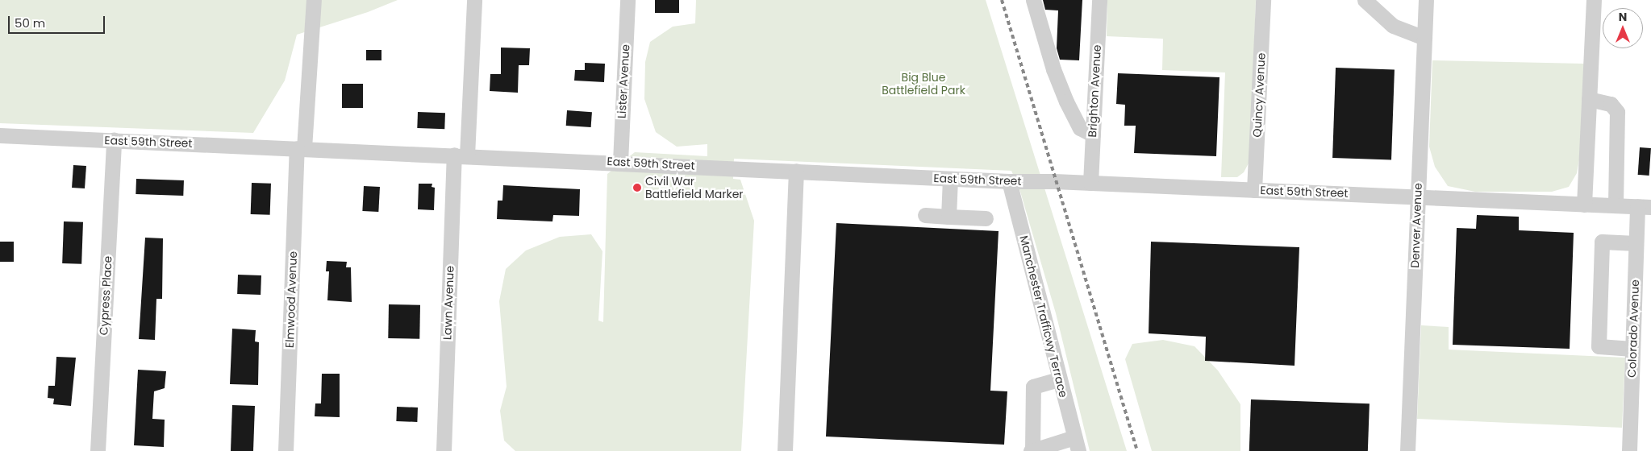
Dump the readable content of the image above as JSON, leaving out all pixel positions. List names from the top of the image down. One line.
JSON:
{"streets":{"street":["Lister Avenue","Brighton Avenue","Quincy Avenue","East 59th Street","Denver Avenue","Cypress Place","Elmwood Avenue","Lawn Avenue","Manchester Trafficwy Terrace","Colorado Avenue"]},"crossings":[["Lister Avenue","East 59th Street"],["Brighton Avenue","East 59th Street"],["Quincy Avenue","East 59th Street"],["East 59th Street","Denver Avenue"],["East 59th Street","Cypress Place"],["East 59th Street","Elmwood Avenue"],["East 59th Street","Lawn Avenue"],["East 59th Street","Manchester Trafficwy Terrace"],["East 59th Street","Colorado Avenue"]],"parks":["Big Blue Battlefield Park"],"places":["Civil War Battlefield Marker"],"scale_bar":"50 m","north":"top"}
